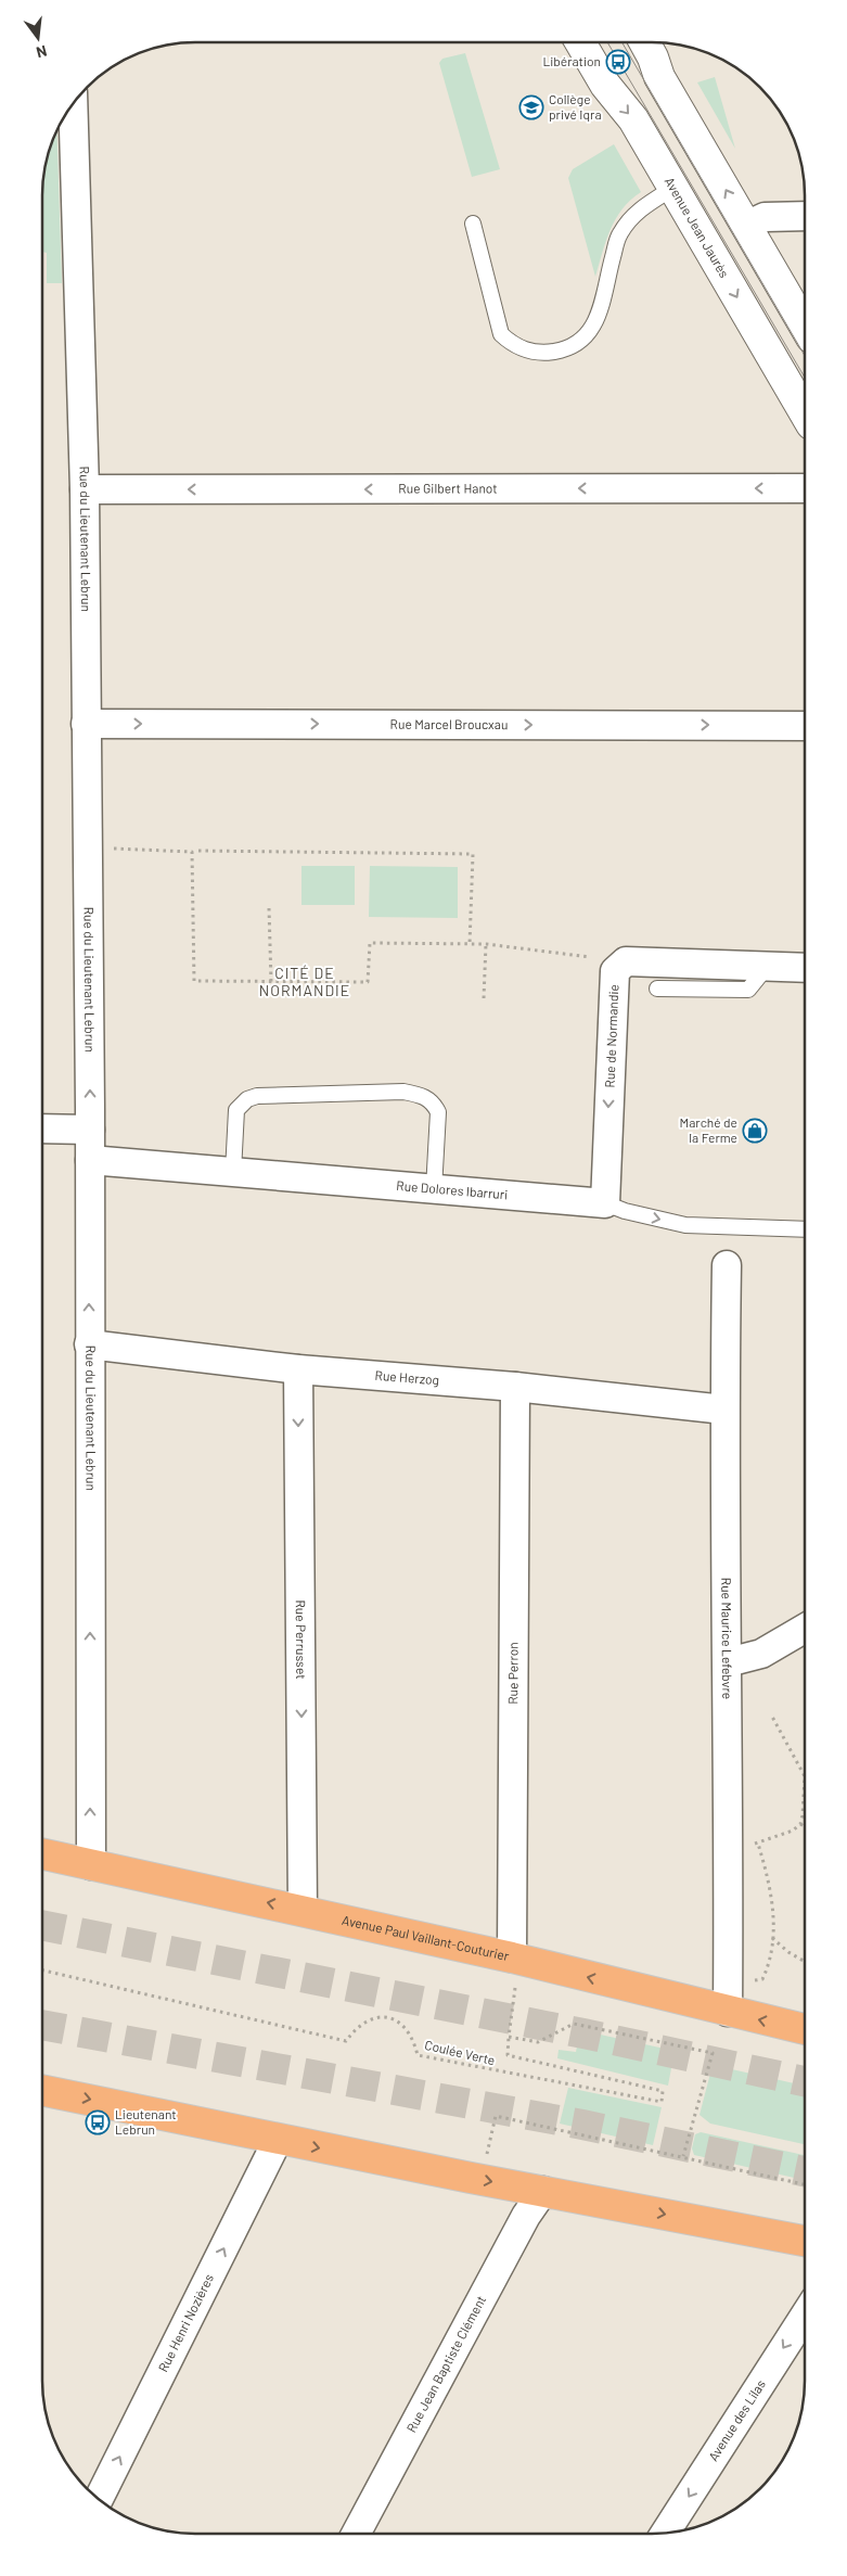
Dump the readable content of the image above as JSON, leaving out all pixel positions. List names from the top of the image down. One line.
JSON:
{"streets":{"main road":["Avenue Paul Vaillant-Couturier"],"street":["Avenue Jean Jaurès","Rue Gilbert Hanot","Rue du Lieutenant Lebrun","Rue Marcel Broucxau","Rue de Normandie","Rue Dolores Ibarruri","Rue Herzog","Rue Maurice Lefebvre","Rue Perrusset","Rue Perron","Rue Henri Nozières","Rue Jean Baptiste Clément","Avenue des Lilas"],"path":["Coulée Verte"]},"crossings":[["Rue Gilbert Hanot","Rue du Lieutenant Lebrun"],["Rue du Lieutenant Lebrun","Rue Marcel Broucxau"],["Rue du Lieutenant Lebrun","Rue Dolores Ibarruri"],["Rue du Lieutenant Lebrun","Rue Herzog"],["Rue du Lieutenant Lebrun","Avenue Paul Vaillant-Couturier"],["Rue de Normandie","Rue Dolores Ibarruri"],["Rue Herzog","Rue Maurice Lefebvre"],["Rue Herzog","Rue Perrusset"],["Rue Herzog","Rue Perron"],["Rue Maurice Lefebvre","Avenue Paul Vaillant-Couturier"],["Rue Perrusset","Avenue Paul Vaillant-Couturier"],["Rue Perron","Avenue Paul Vaillant-Couturier"]],"one_way":["Rue Gilbert Hanot","Rue du Lieutenant Lebrun","Rue Marcel Broucxau","Rue de Normandie","Rue Perrusset","Rue Henri Nozières","Avenue des Lilas"],"districts":["CITÉ DE NORMANDIE"],"places":{"bus stop":["Libération","Lieutenant Lebrun"],"school or university":["Collège privé Iqra"],"shop":["Marché de la Ferme"]},"north":"bottom"}
